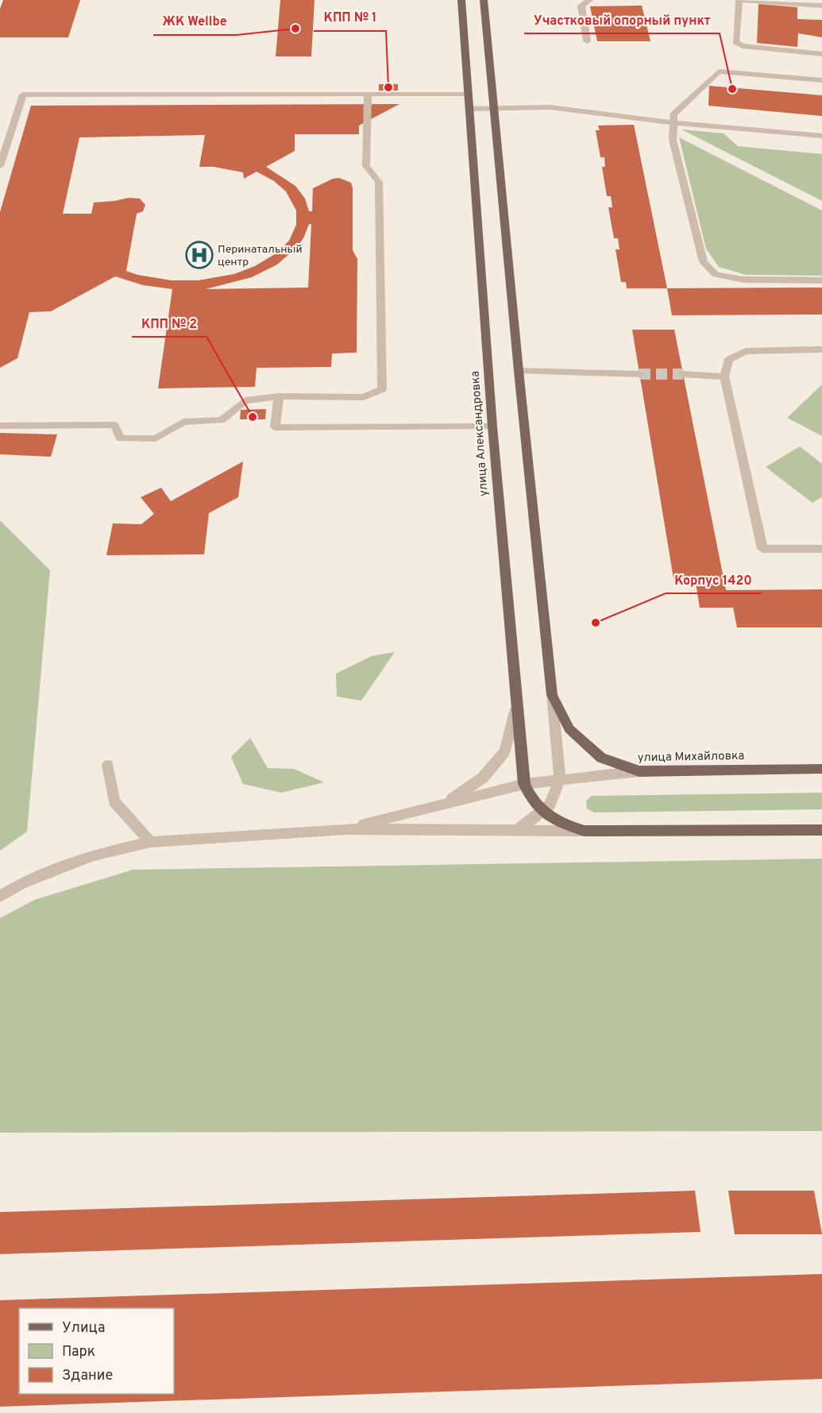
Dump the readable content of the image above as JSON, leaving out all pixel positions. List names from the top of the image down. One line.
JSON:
{"streets":{"main road":["улица Александровка","улица Михайловка"]},"crossings":[["улица Александровка","улица Михайловка"]],"places":{"other":["ЖК Wellbe","КПП № 1","Участковый опорный пункт","КПП № 2","Корпус 1420"],"hospital":["Перинатальный центр"]},"legend":["Улица","Парк","Здание"]}
